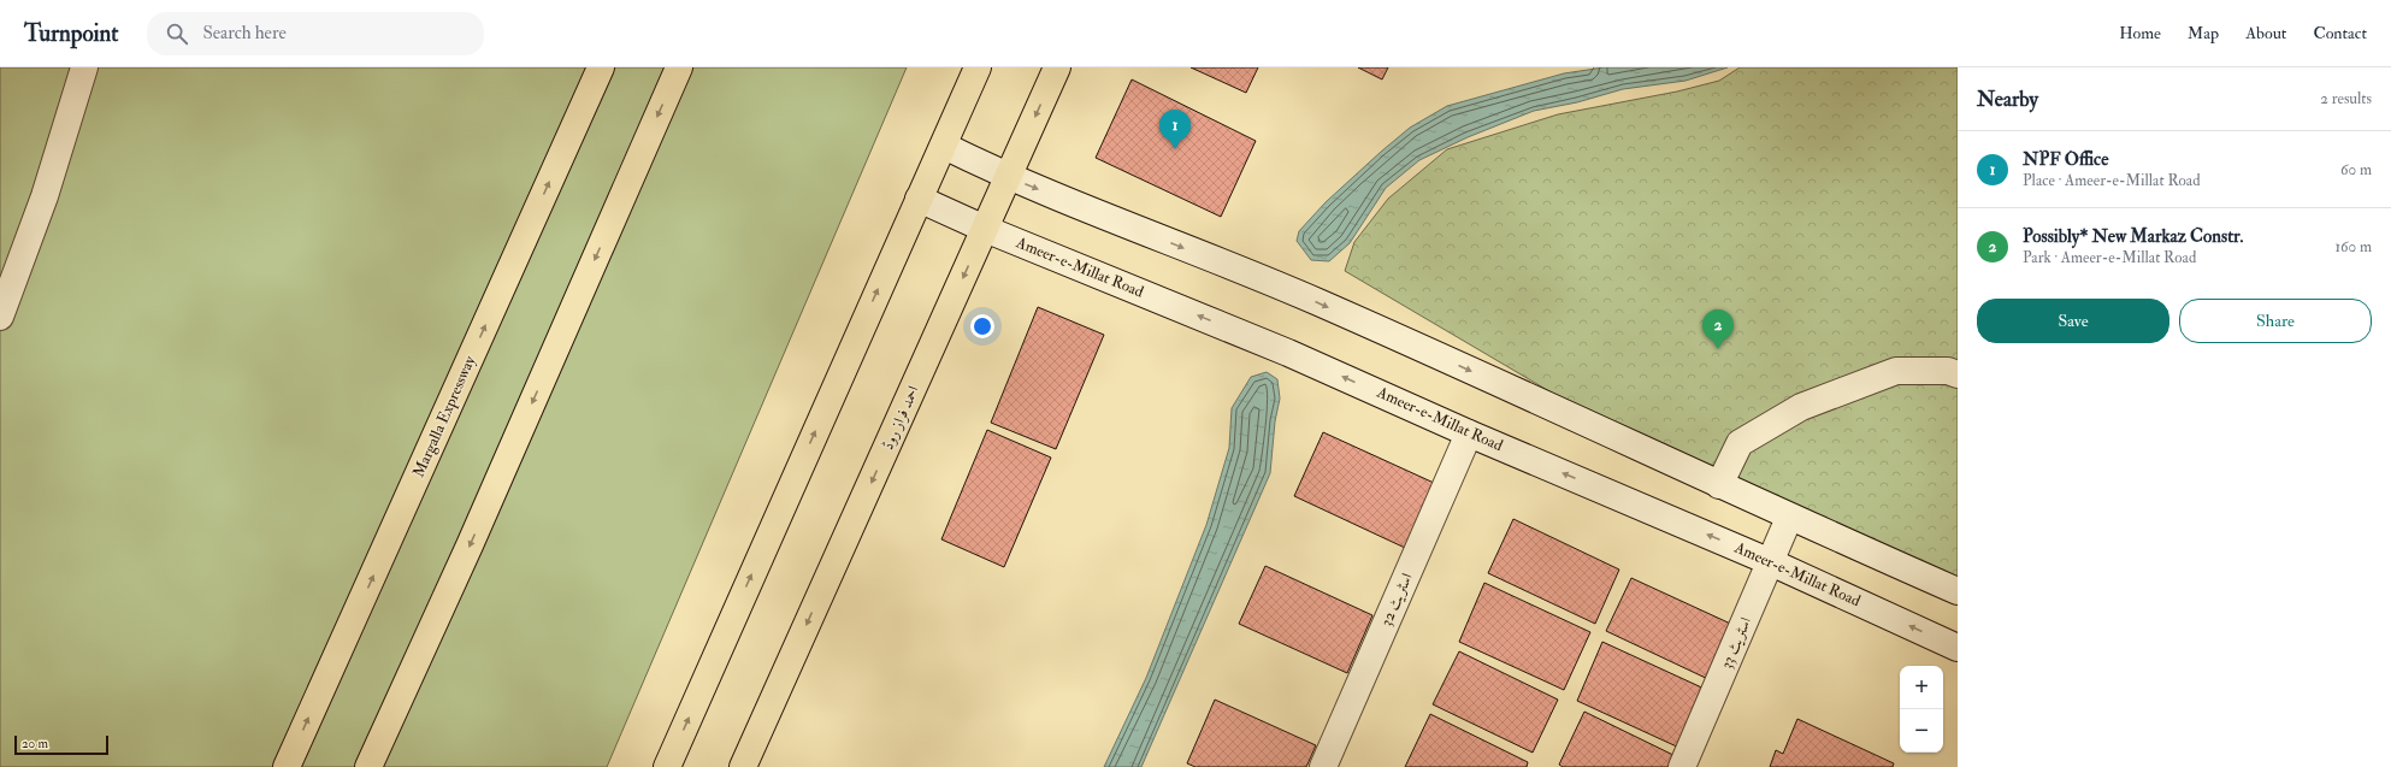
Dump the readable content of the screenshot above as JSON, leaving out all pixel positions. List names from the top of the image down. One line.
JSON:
{"streets":{"main road":["Ameer-e-Millat Road","Margalla Expressway","احمد فراز روڈ","اسٹریٹ 32","اسٹریٹ 33"]},"crossings":[["Ameer-e-Millat Road","احمد فراز روڈ"],["Ameer-e-Millat Road","اسٹریٹ 32"],["Ameer-e-Millat Road","اسٹریٹ 33"]],"scale_bar":"20 m","page":{"header":"Turnpoint","search":"Search here","nav":["Home","Map","About","Contact"],"heading":["Nearby","2 results"],"pins":["1","2"],"list":[{"mark":"1","name":"NPF Office","note":"Place · Ameer-e-Millat Road","value":"60 m"},{"mark":"2","name":"Possibly* New Markaz Constr.","note":"Park · Ameer-e-Millat Road","value":"160 m"}],"buttons":["Save","Share"],"map_buttons":["+","−"],"scale":"20 m"}}
